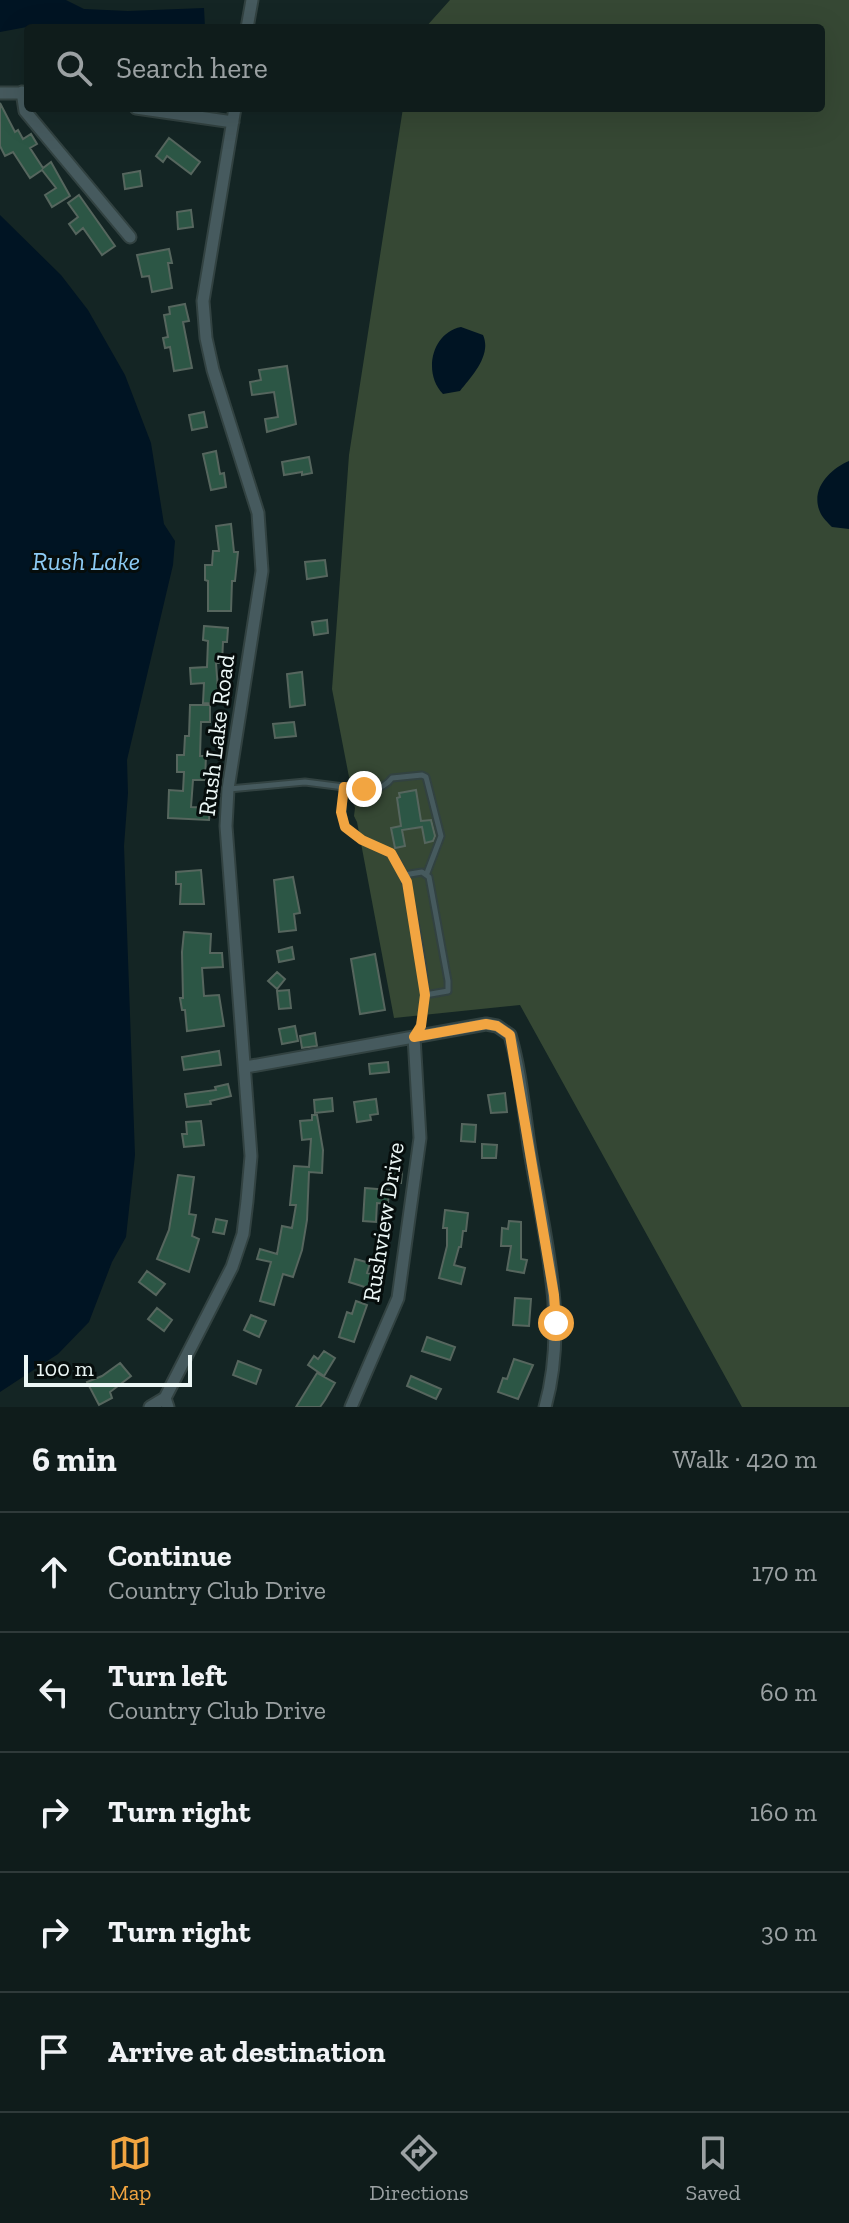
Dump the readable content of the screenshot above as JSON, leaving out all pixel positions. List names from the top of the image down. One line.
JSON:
{"streets":{"street":["Rush Lake Road","Rushview Drive"]},"water":["Rush Lake"],"scale_bar":"100 m","page":{"search":"Search here","scale":"100 m","heading":["6 min","Walk · 420 m"],"list":[["Continue","Country Club Drive","170 m"],["Turn left","Country Club Drive","60 m"],["Turn right","160 m"],["Turn right","30 m"],"Arrive at destination"],"nav":["Map","Directions","Saved"]}}
